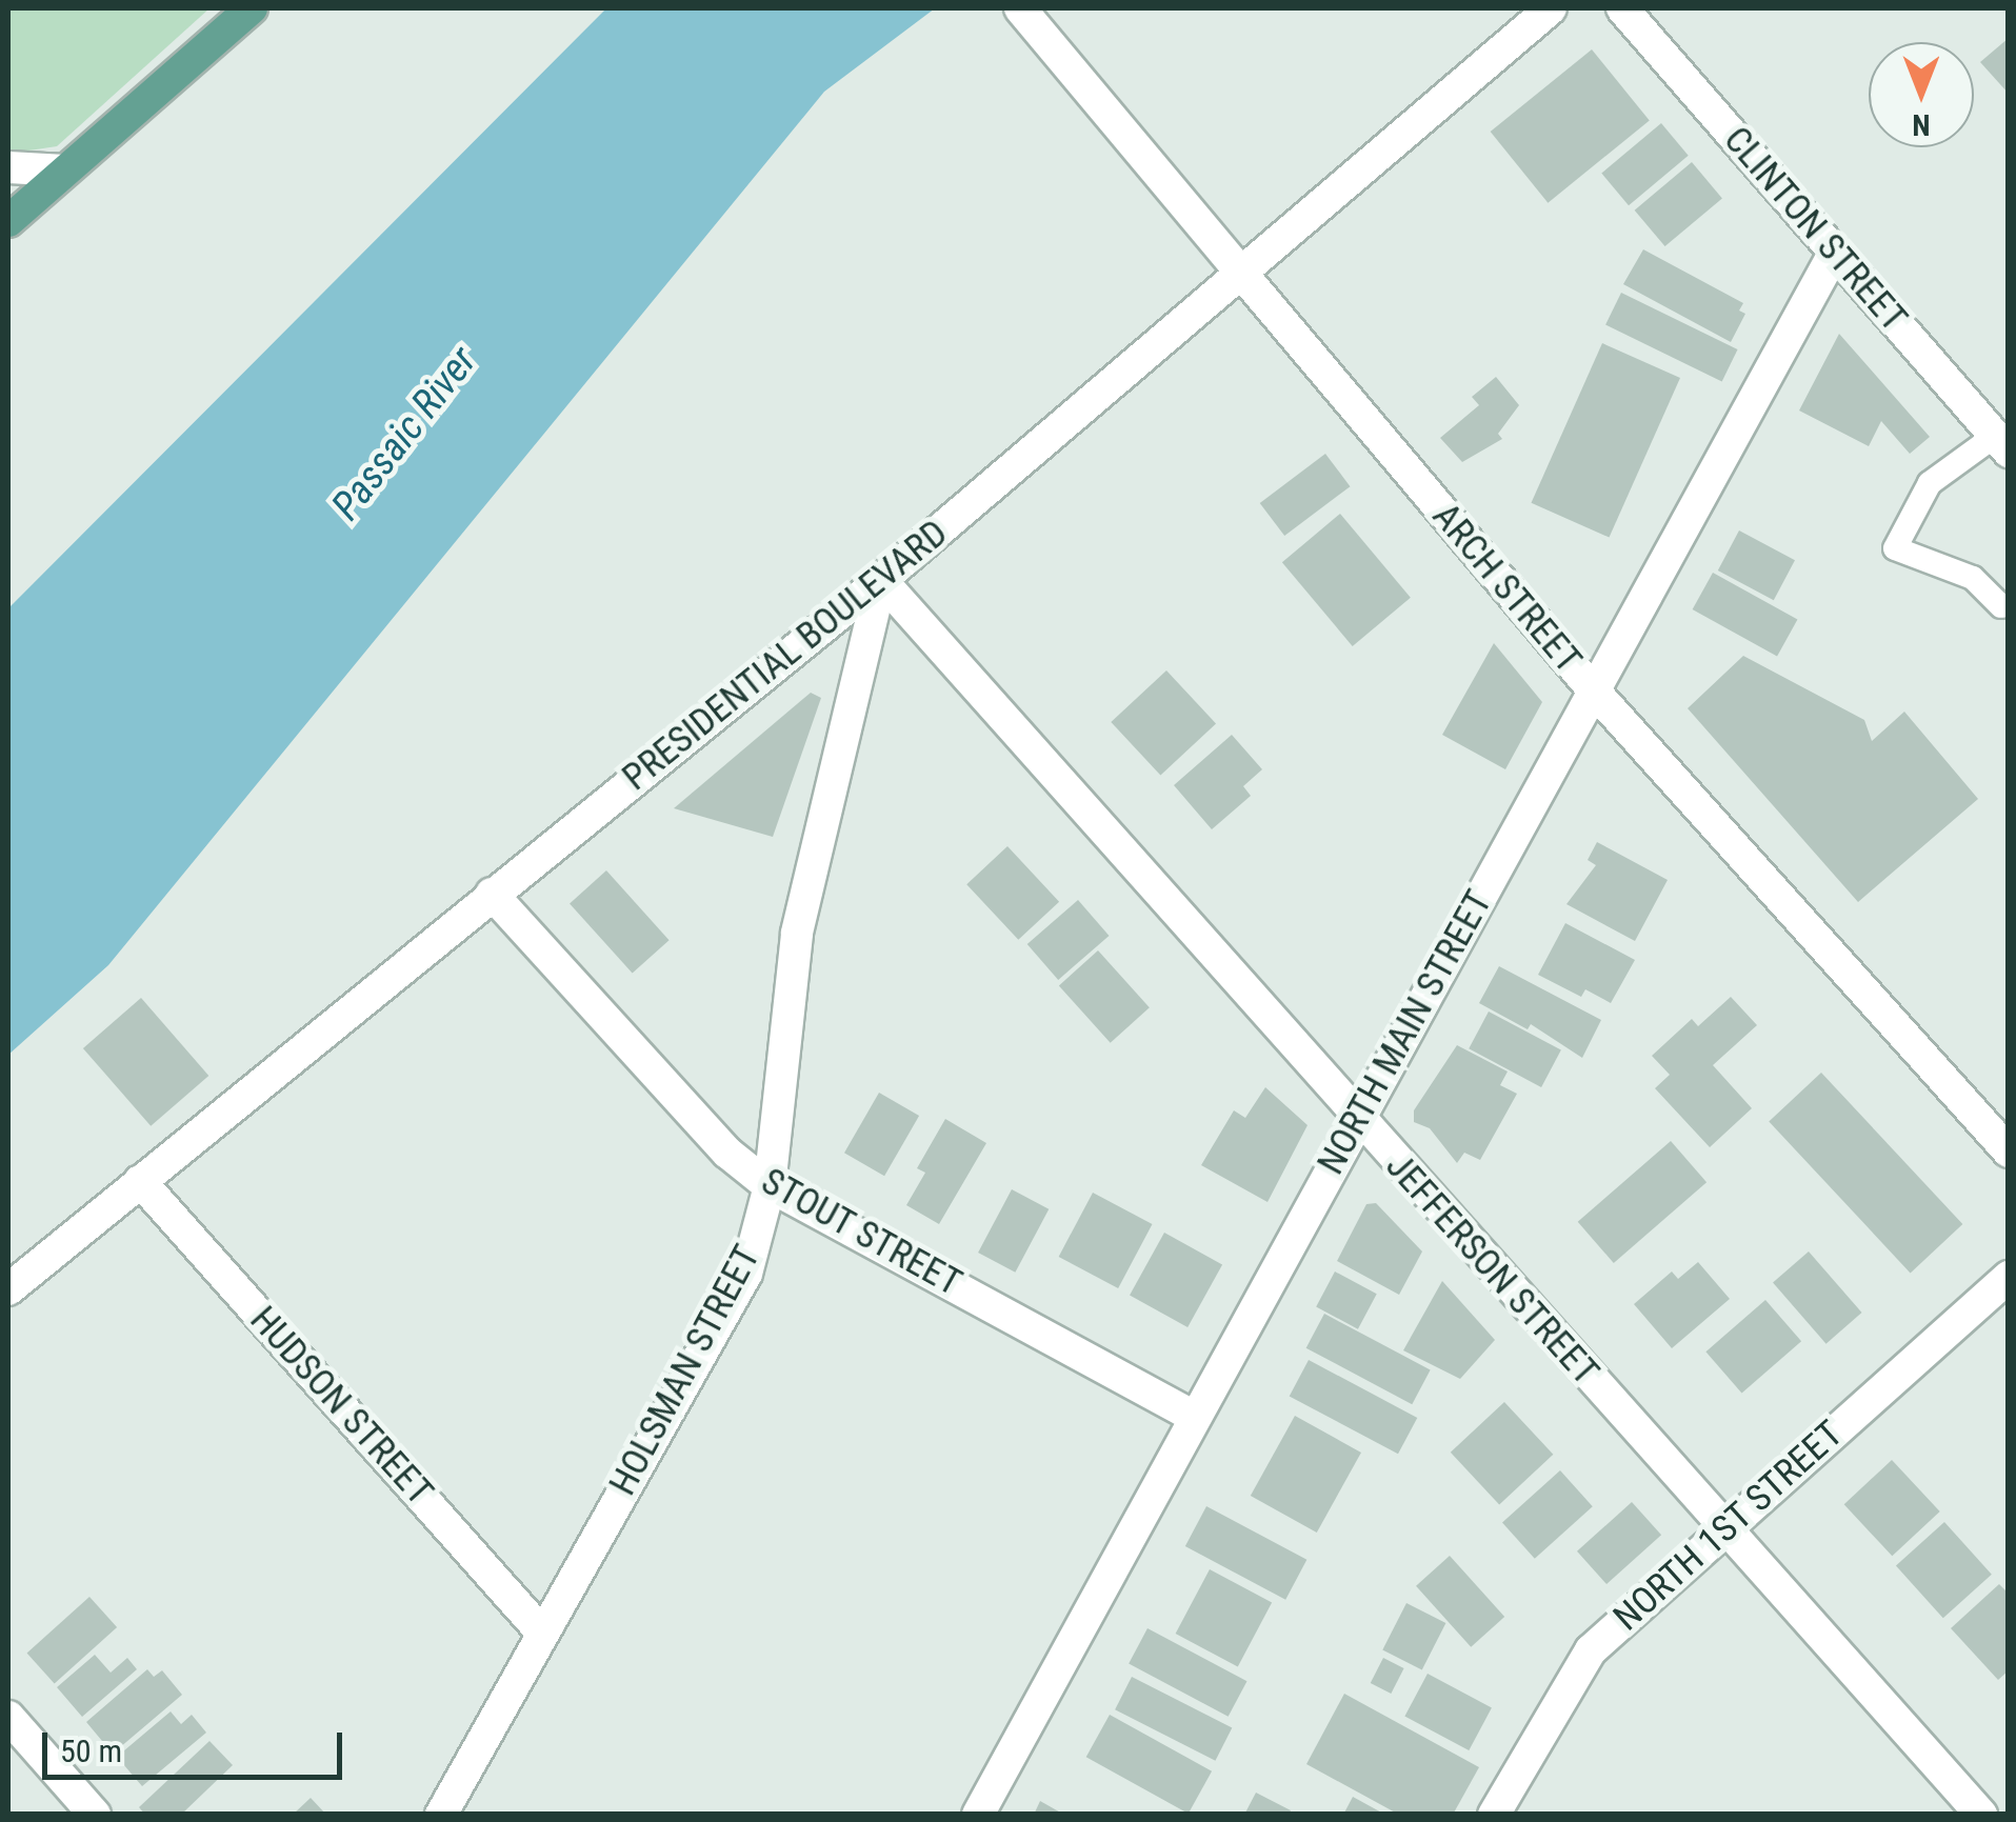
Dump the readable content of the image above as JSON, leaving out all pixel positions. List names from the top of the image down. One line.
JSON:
{"streets":{"street":["CLINTON STREET","ARCH STREET","PRESIDENTIAL BOULEVARD","NORTH MAIN STREET","STOUT STREET","JEFFERSON STREET","HOLSMAN STREET","HUDSON STREET","NORTH 1ST STREET"]},"crossings":[["CLINTON STREET","NORTH MAIN STREET"],["ARCH STREET","PRESIDENTIAL BOULEVARD"],["ARCH STREET","NORTH MAIN STREET"],["PRESIDENTIAL BOULEVARD","STOUT STREET"],["PRESIDENTIAL BOULEVARD","JEFFERSON STREET"],["PRESIDENTIAL BOULEVARD","HOLSMAN STREET"],["PRESIDENTIAL BOULEVARD","HUDSON STREET"],["NORTH MAIN STREET","STOUT STREET"],["NORTH MAIN STREET","JEFFERSON STREET"],["STOUT STREET","HOLSMAN STREET"],["JEFFERSON STREET","HOLSMAN STREET"],["JEFFERSON STREET","NORTH 1ST STREET"],["HOLSMAN STREET","HUDSON STREET"]],"water":["Passaic River"],"scale_bar":"50 m","north":"bottom"}
